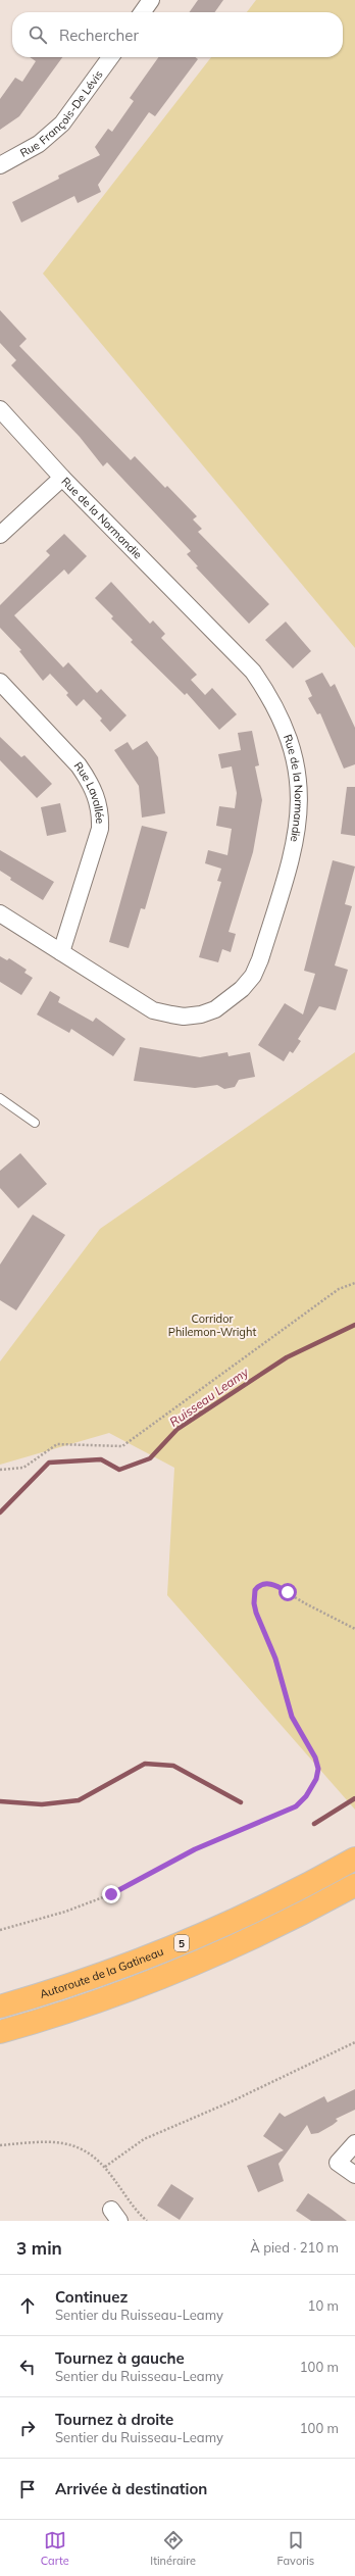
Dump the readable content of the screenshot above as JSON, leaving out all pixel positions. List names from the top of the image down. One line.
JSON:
{"streets":{"highway":["5","Autoroute de la Gatineau"],"street":["Rue François-De Lévis","Rue de la Normandie","Rue Lavallée"]},"crossings":[["Rue de la Normandie","Rue Lavallée"]],"water":["Ruisseau Leamy"],"parks":["Corridor Philemon-Wright"],"page":{"search":"Rechercher","heading":["3 min","À pied · 210 m"],"list":[["Continuez","Sentier du Ruisseau-Leamy","10 m"],["Tournez à gauche","Sentier du Ruisseau-Leamy","100 m"],["Tournez à droite","Sentier du Ruisseau-Leamy","100 m"],"Arrivée à destination"],"nav":["Carte","Itinéraire","Favoris"]}}
